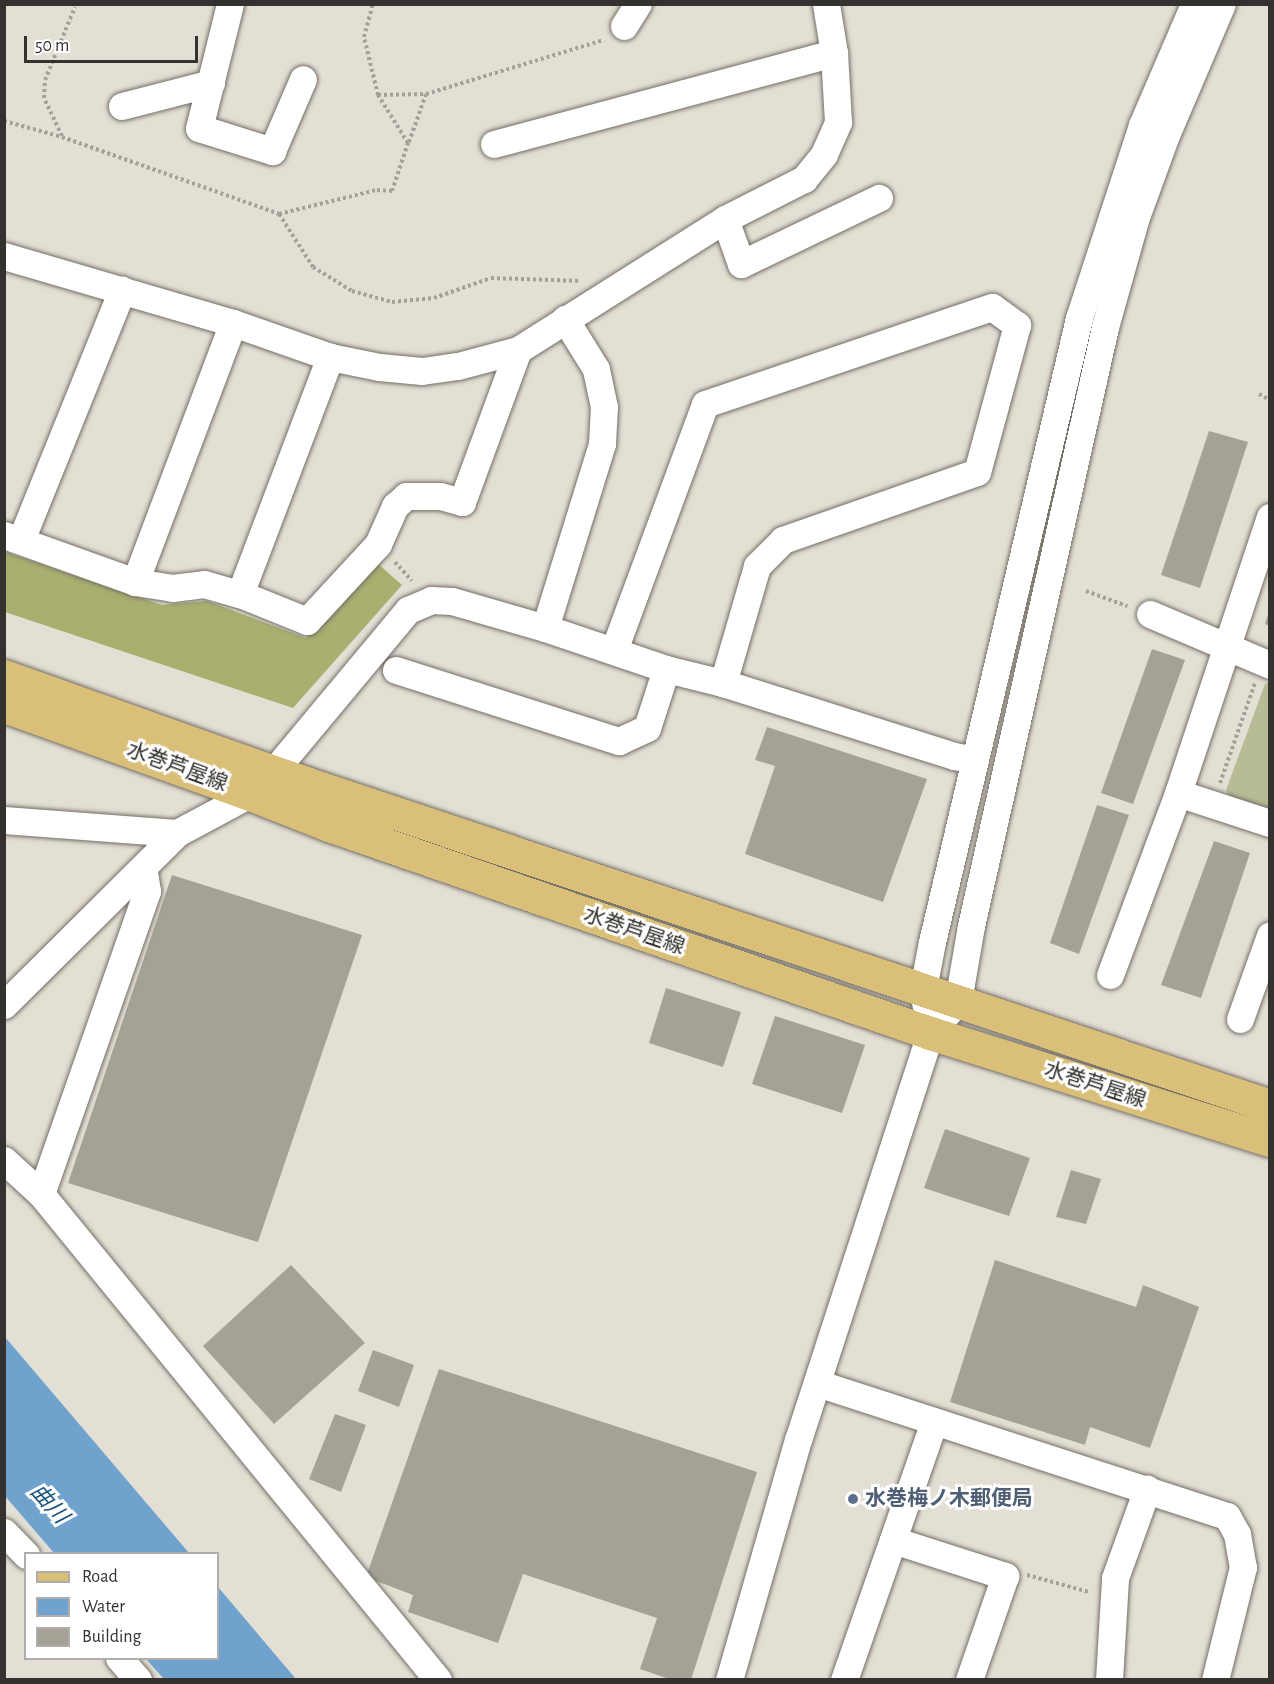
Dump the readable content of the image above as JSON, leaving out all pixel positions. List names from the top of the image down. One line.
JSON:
{"streets":{"main road":["水巻芦屋線"]},"water":["曲川"],"places":["水巻梅ノ木郵便局"],"legend":["Road","Water","Building"],"scale_bar":"50 m"}
